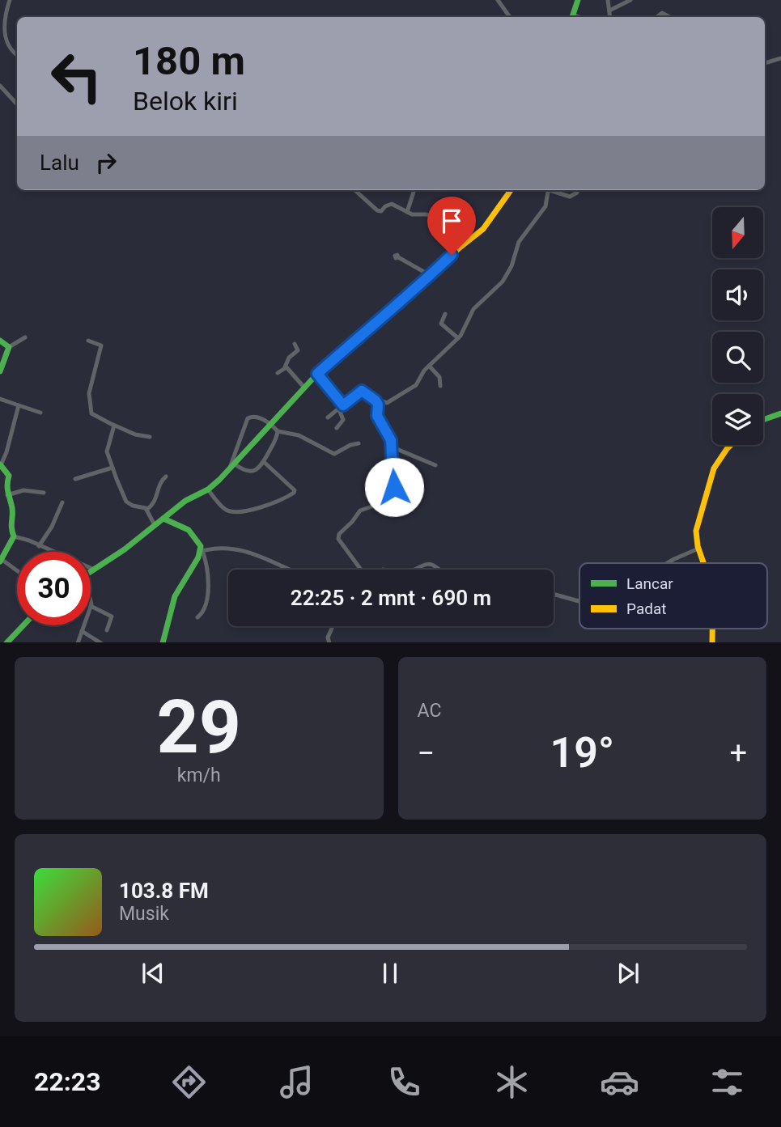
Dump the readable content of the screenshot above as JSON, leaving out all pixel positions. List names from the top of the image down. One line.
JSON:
{"legend":["Lancar","Padat"],"north":"bottom","page":{"turn":["180 m","Belok kiri"],"then":"Lalu","limit":"30","trip":"22:25 · 2 mnt · 690 m","tile":[["29","km/h"],"AC"],"heat":["−","19°","+"],"song":["103.8 FM","Musik"],"tabs":"22:23"}}
